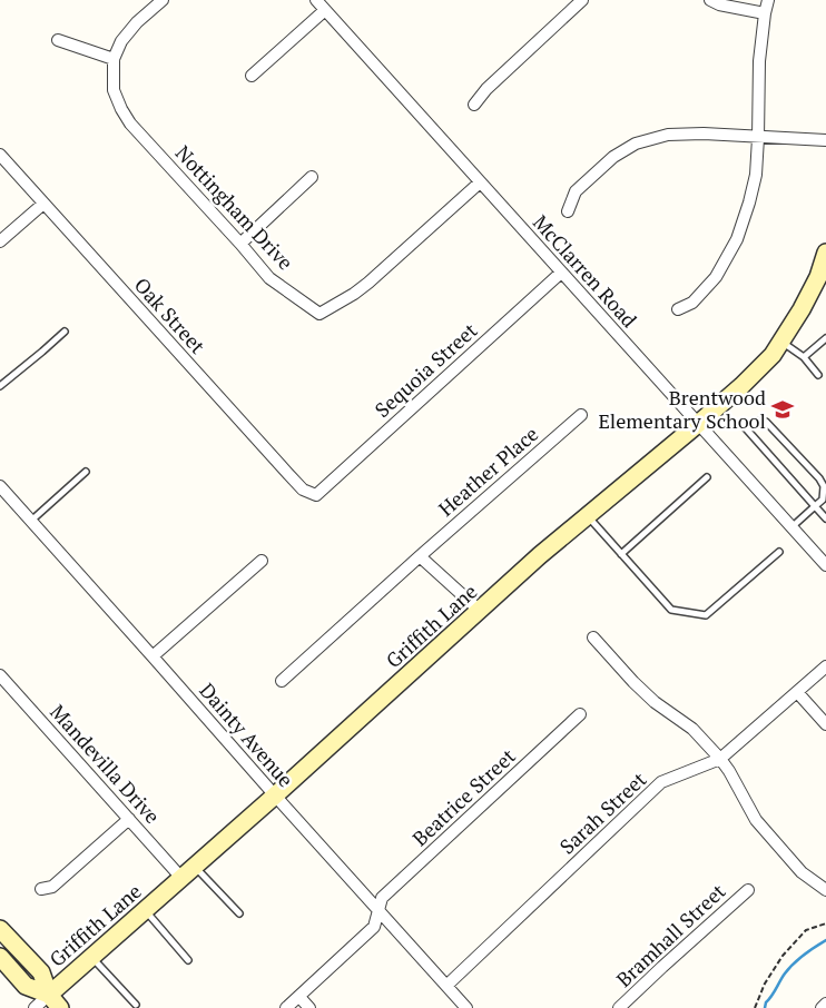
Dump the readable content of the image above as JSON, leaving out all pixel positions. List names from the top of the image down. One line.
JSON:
{"streets":{"street":["Nottingham Drive","McClarren Road","Oak Street","Sequoia Street","Heather Place","Griffith Lane","Dainty Avenue","Mandevilla Drive","Beatrice Street","Sarah Street","Bramhall Street"]},"crossings":[["Nottingham Drive","McClarren Road"],["McClarren Road","Sequoia Street"],["McClarren Road","Griffith Lane"],["Oak Street","Sequoia Street"],["Griffith Lane","Dainty Avenue"],["Griffith Lane","Mandevilla Drive"],["Dainty Avenue","Beatrice Street"],["Dainty Avenue","Sarah Street"]],"places":{"school or university":["Brentwood Elementary School"]}}
